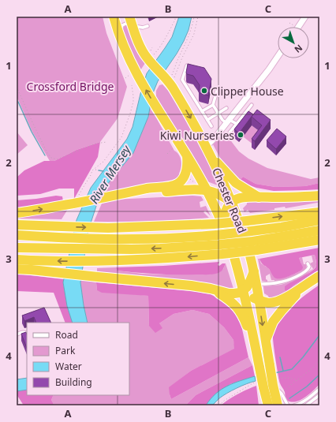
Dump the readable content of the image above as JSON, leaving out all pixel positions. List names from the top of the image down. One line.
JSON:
{"streets":{"highway":["Chester Road"]},"water":["River Mersey"],"parks":["Crossford Bridge"],"places":["Clipper House","Kiwi Nurseries"],"legend":["Road","Park","Water","Building"],"north":"bottom right","grid":{"columns":["A","B","C"],"rows":["1","2","3","4"]}}
